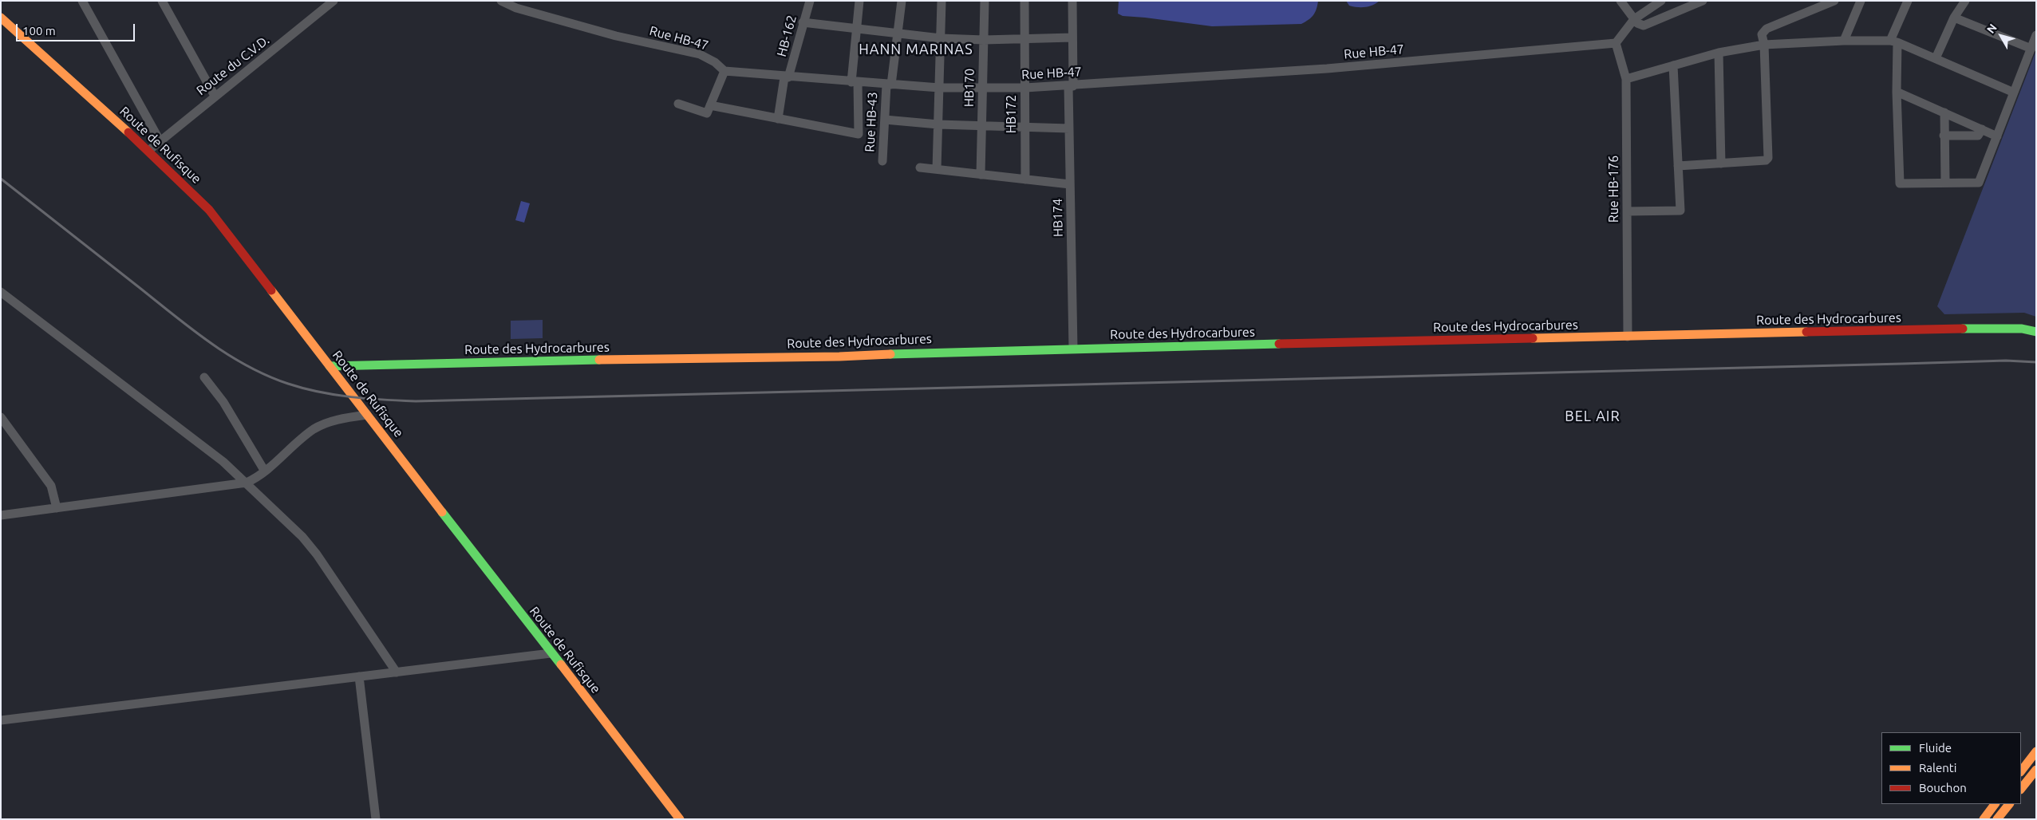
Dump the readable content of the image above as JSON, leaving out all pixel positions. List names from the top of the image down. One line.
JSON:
{"streets":{"street":["HB-162","Rue HB-47","Route du C.V.D.","HB170","HB172","Rue HB-43","Route de Rufisque","Rue HB-176","HB174","Route des Hydrocarbures"]},"crossings":[["HB-162","Rue HB-47"],["Rue HB-47","HB170"],["Rue HB-47","HB172"],["Rue HB-47","Rue HB-43"],["Rue HB-47","Rue HB-176"],["Rue HB-47","HB174"],["Route du C.V.D.","Route de Rufisque"],["Route de Rufisque","Route des Hydrocarbures"],["Rue HB-176","Route des Hydrocarbures"],["HB174","Route des Hydrocarbures"]],"districts":["HANN MARINAS","BEL AIR"],"legend":["Fluide","Ralenti","Bouchon"],"scale_bar":"100 m","north":"top left"}
